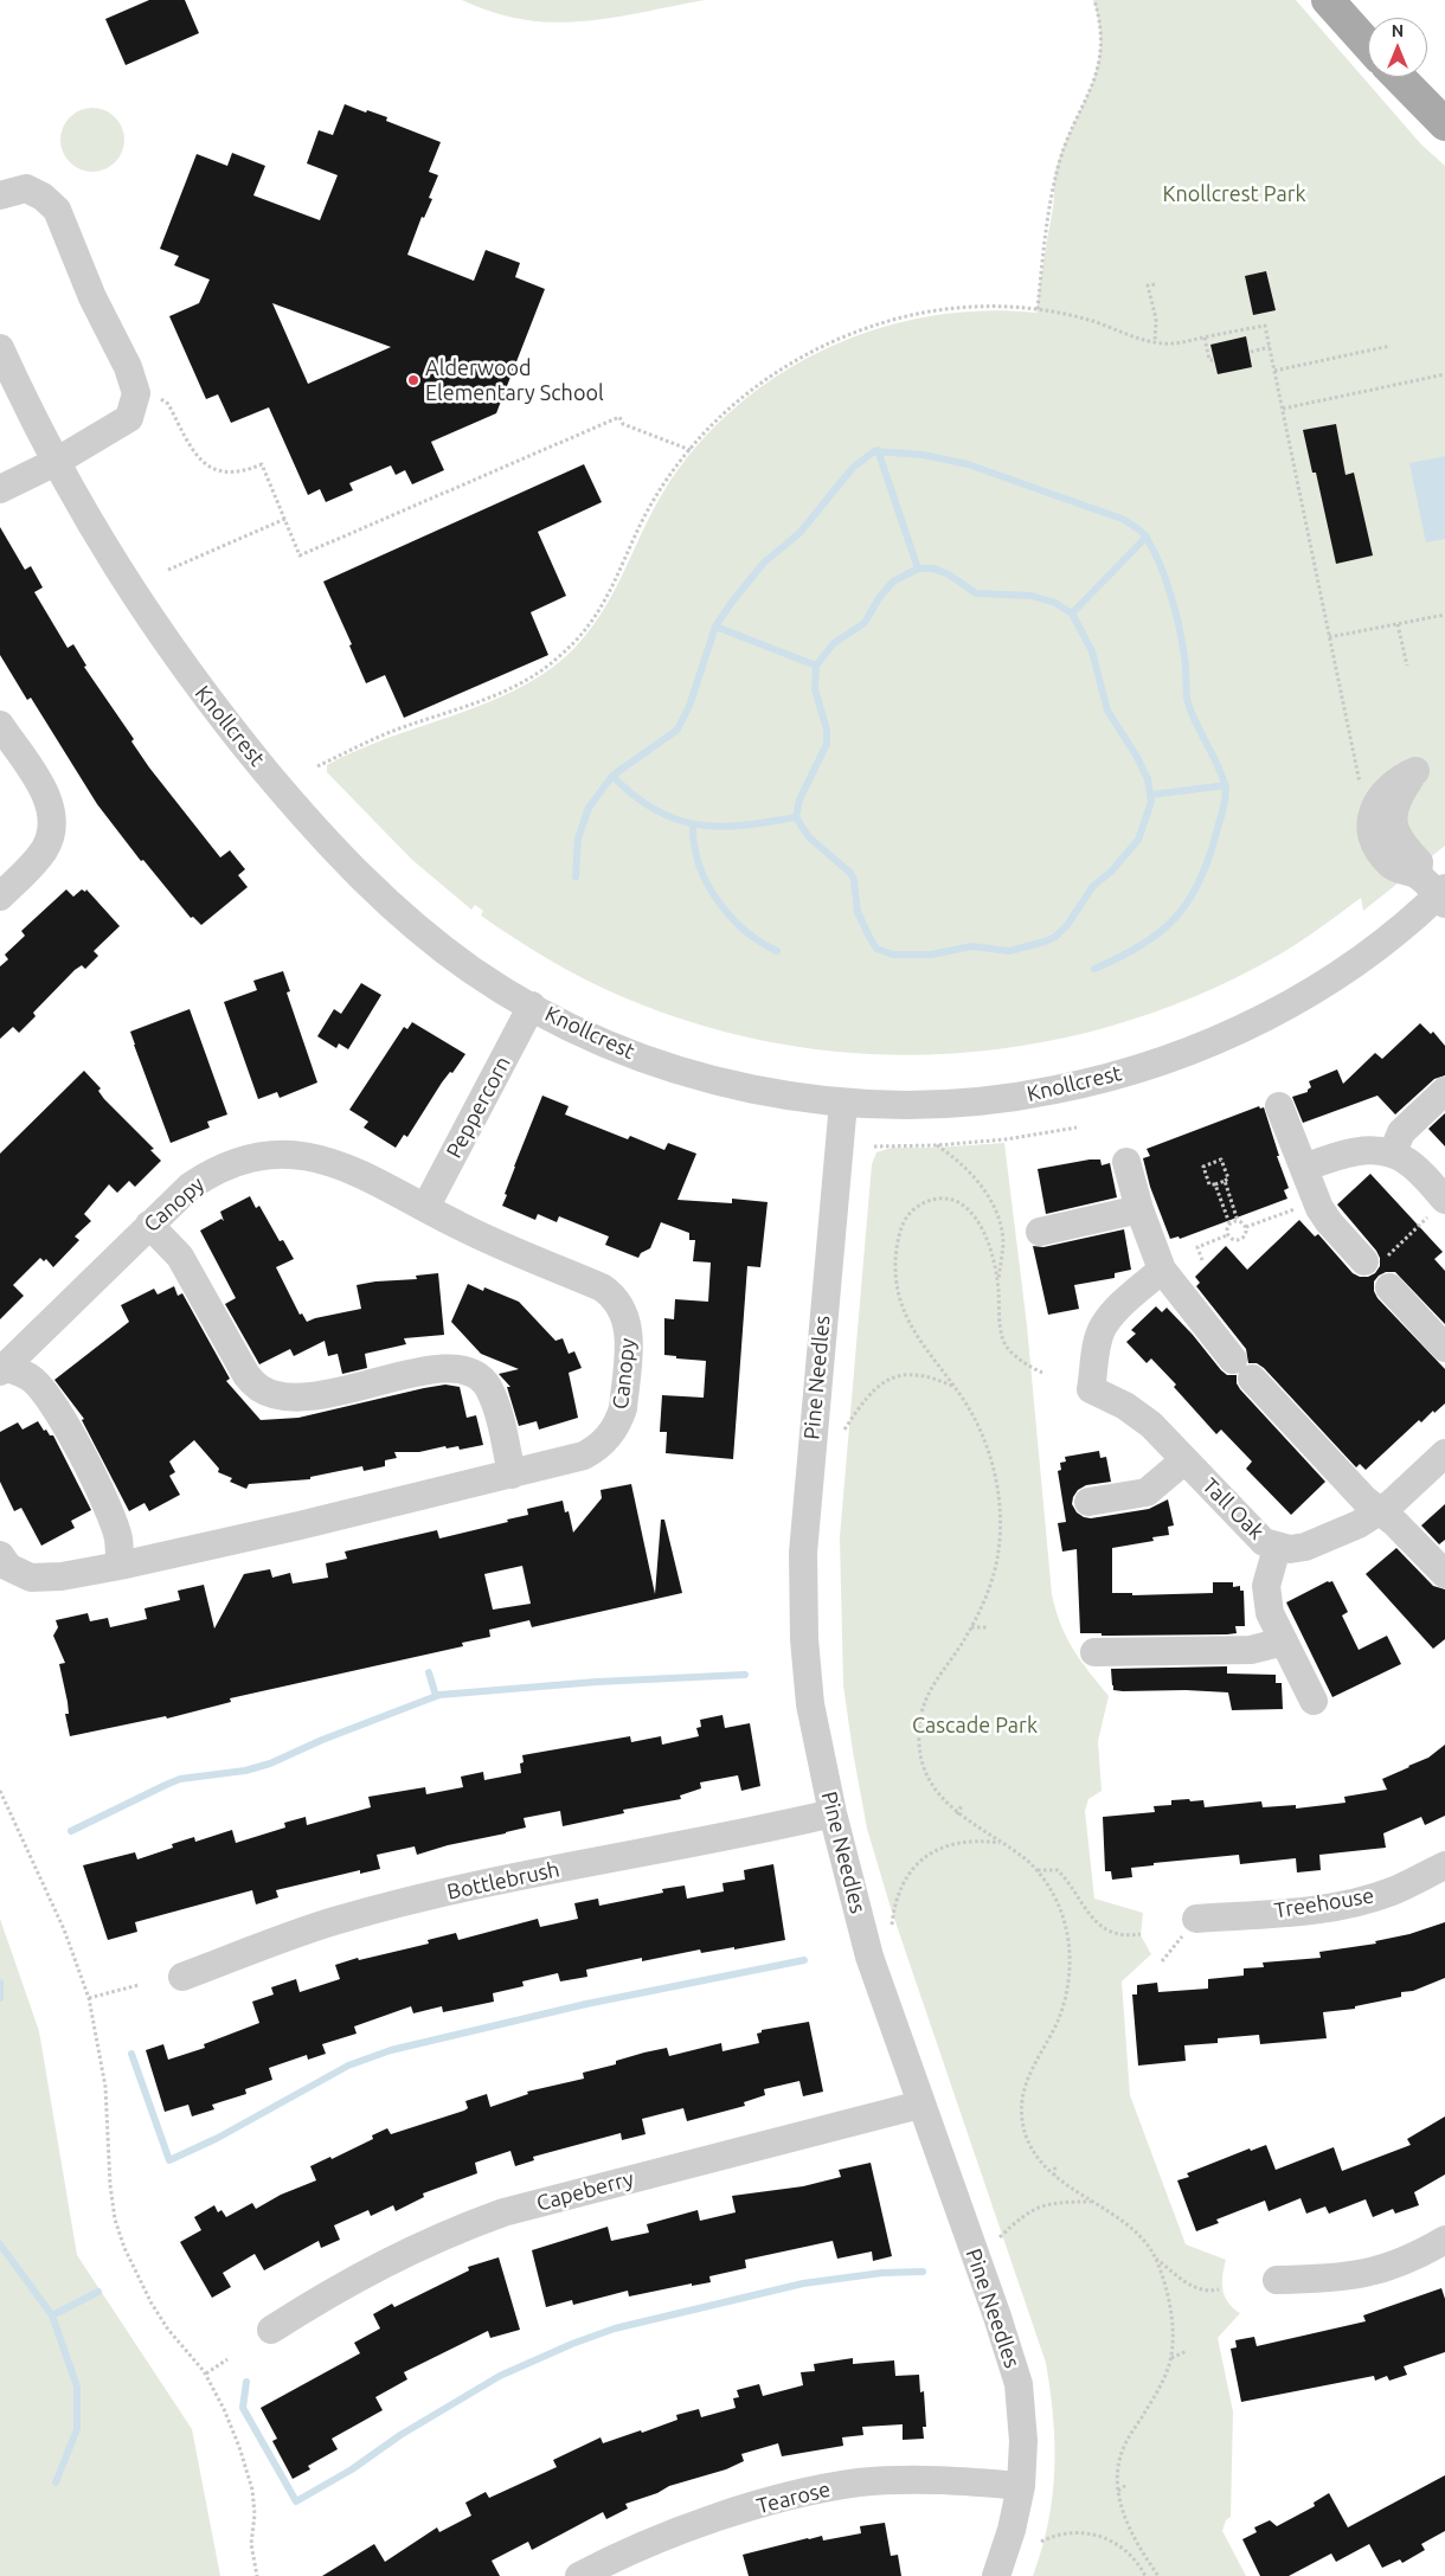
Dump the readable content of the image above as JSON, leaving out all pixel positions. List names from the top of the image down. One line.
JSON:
{"streets":{"street":["Knollcrest","Peppercorn","Canopy","Pine Needles","Tall Oak","Bottlebrush","Treehouse","Capeberry","Tearose"]},"crossings":[["Knollcrest","Peppercorn"],["Knollcrest","Pine Needles"],["Peppercorn","Canopy"],["Pine Needles","Bottlebrush"],["Pine Needles","Capeberry"],["Pine Needles","Tearose"]],"parks":["Knollcrest Park","Cascade Park"],"places":["Alderwood Elementary School"],"north":"top"}
